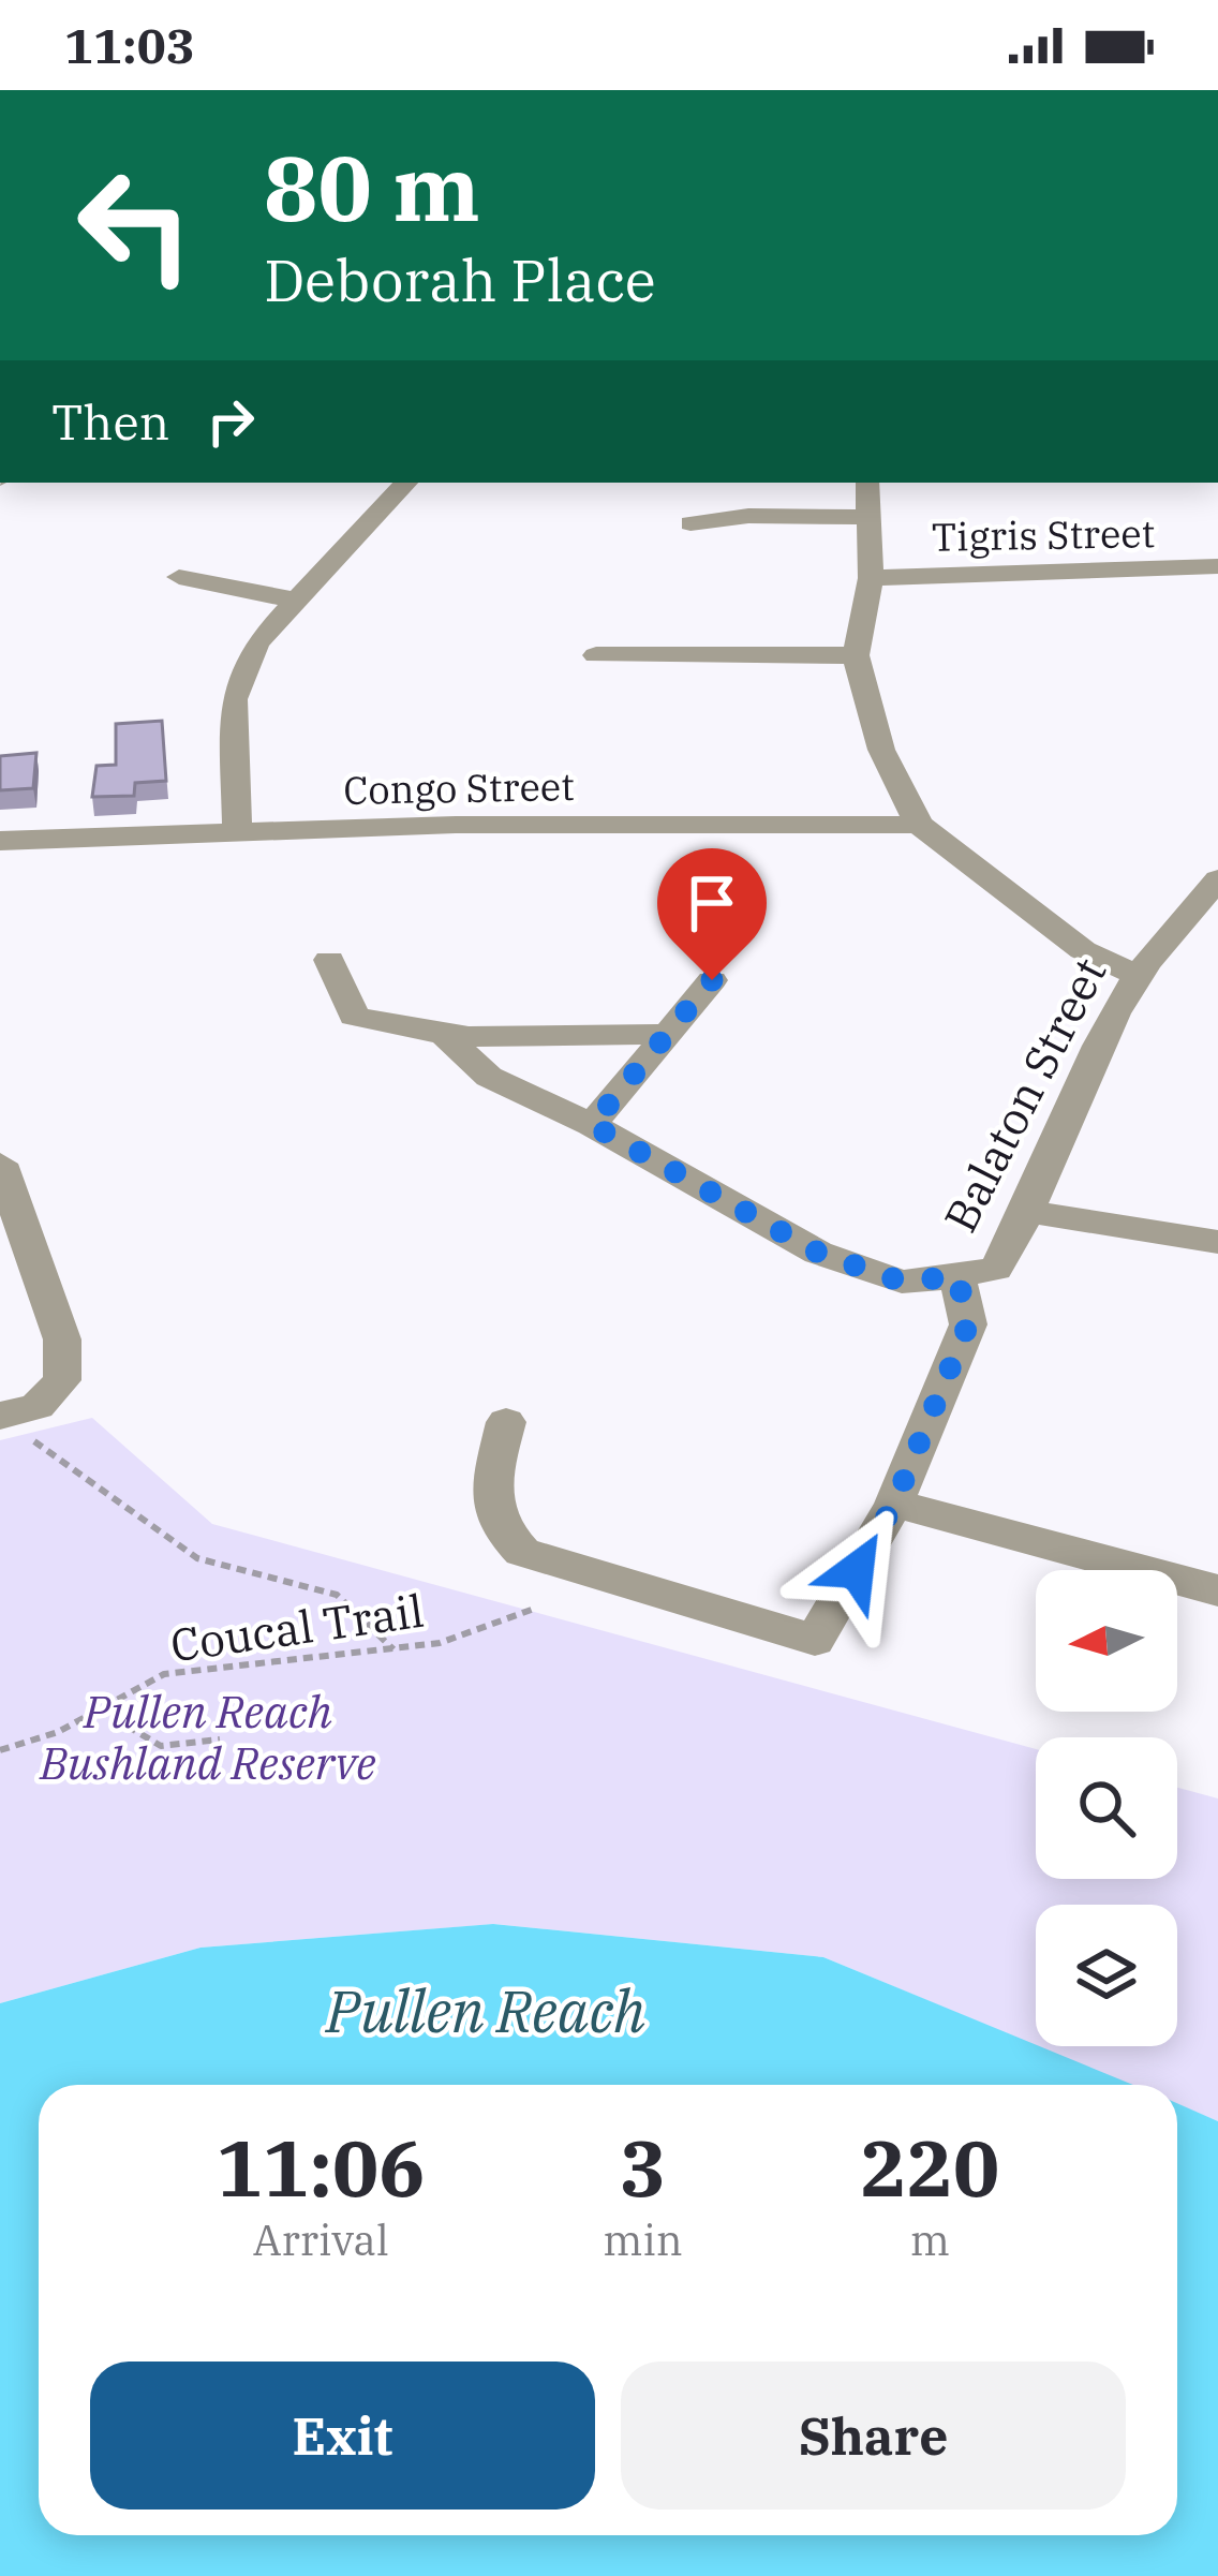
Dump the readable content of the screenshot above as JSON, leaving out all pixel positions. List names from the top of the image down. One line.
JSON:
{"streets":{"street":["Tigris Street","Congo Street","Balaton Street"],"path":["Coucal Trail"]},"water":["Pullen Reach"],"parks":["Pullen Reach Bushland Reserve"],"north":"left","page":{"status":"11:03","turn":["80 m","Deborah Place"],"then":"Then","eta":["11:06","Arrival","3","min","220","m"],"buttons":["Exit","Share"]}}
